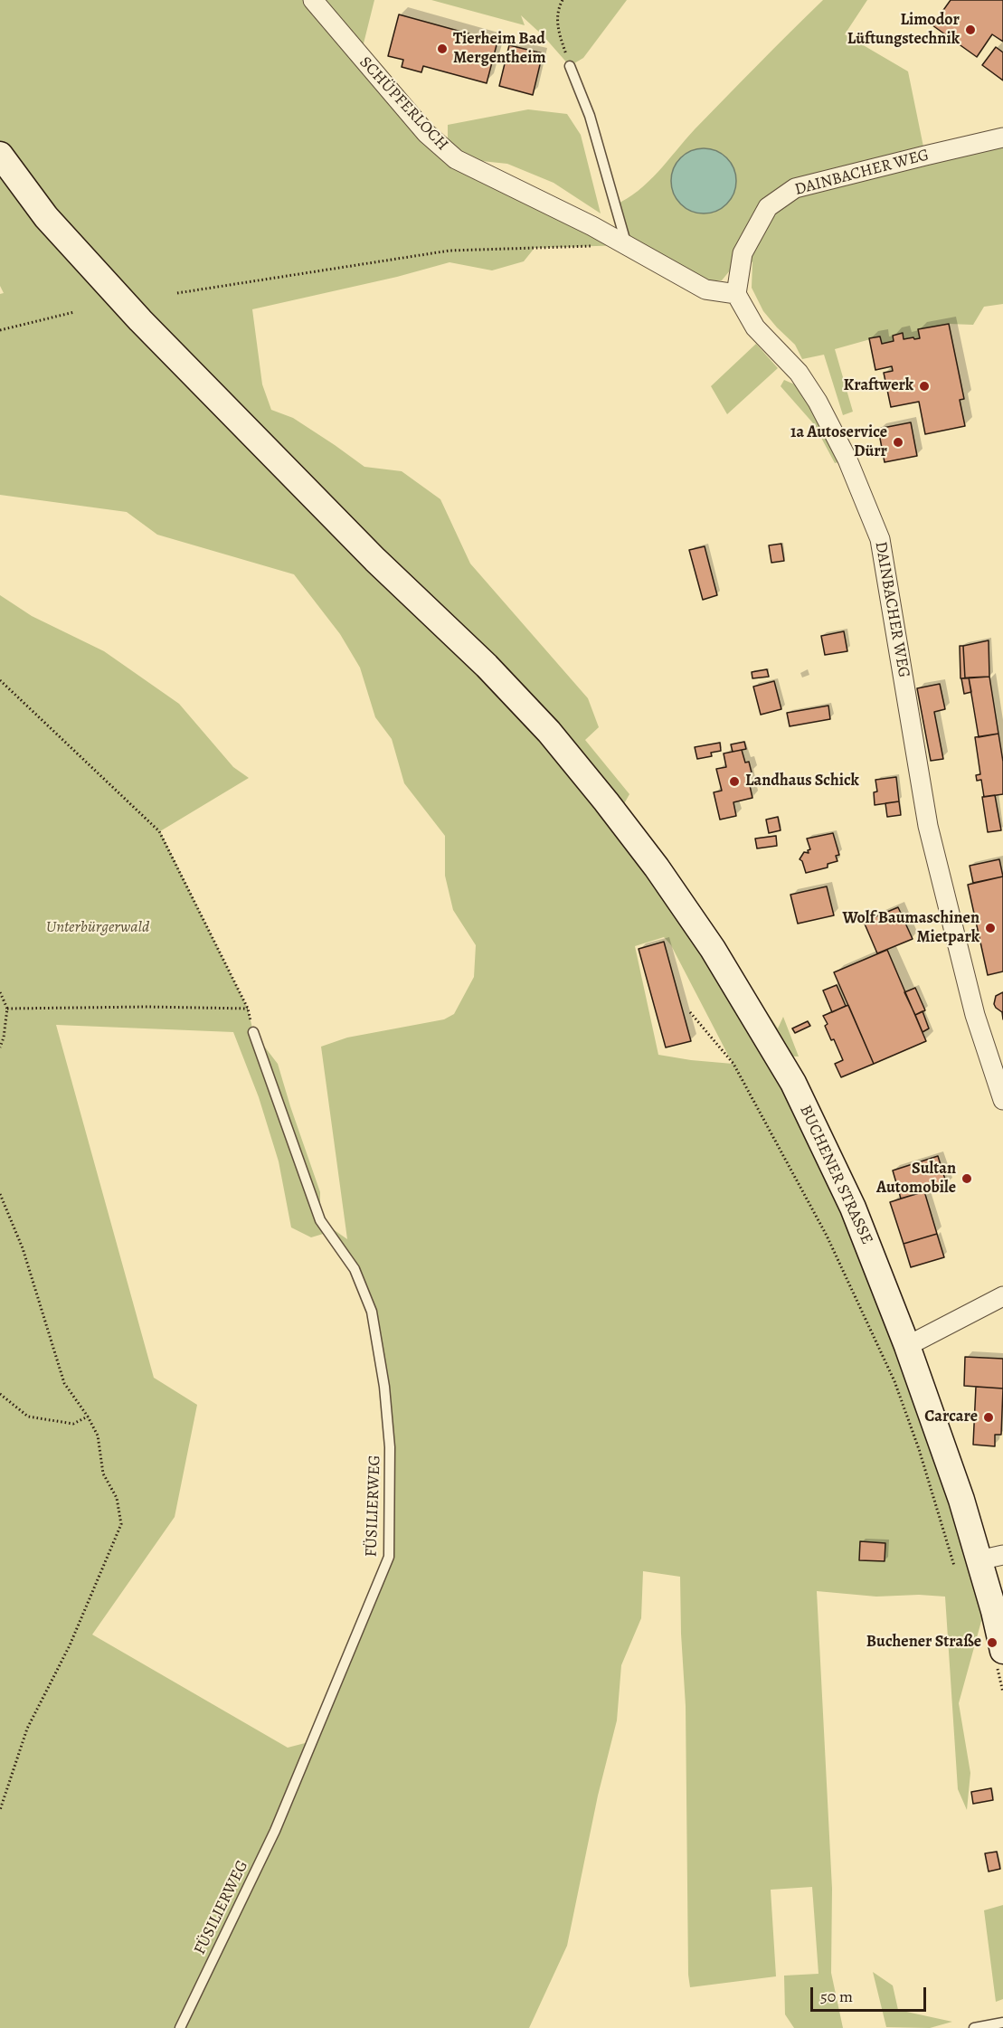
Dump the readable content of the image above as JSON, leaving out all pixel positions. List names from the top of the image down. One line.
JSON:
{"streets":{"main road":["BUCHENER STRASSE"],"street":["SCHÜPFERLOCH","DAINBACHER WEG"],"lane":["FÜSILIERWEG"]},"crossings":[["SCHÜPFERLOCH","DAINBACHER WEG"]],"parks":["Unterbürgerwald"],"places":["Limodor Lüftungstechnik","Tierheim Bad Mergentheim","Kraftwerk","1a Autoservice Dürr","Landhaus Schick","Wolf Baumaschinen Mietpark","Sultan Automobile","Carcare","Buchener Straße"],"scale_bar":"50 m"}
